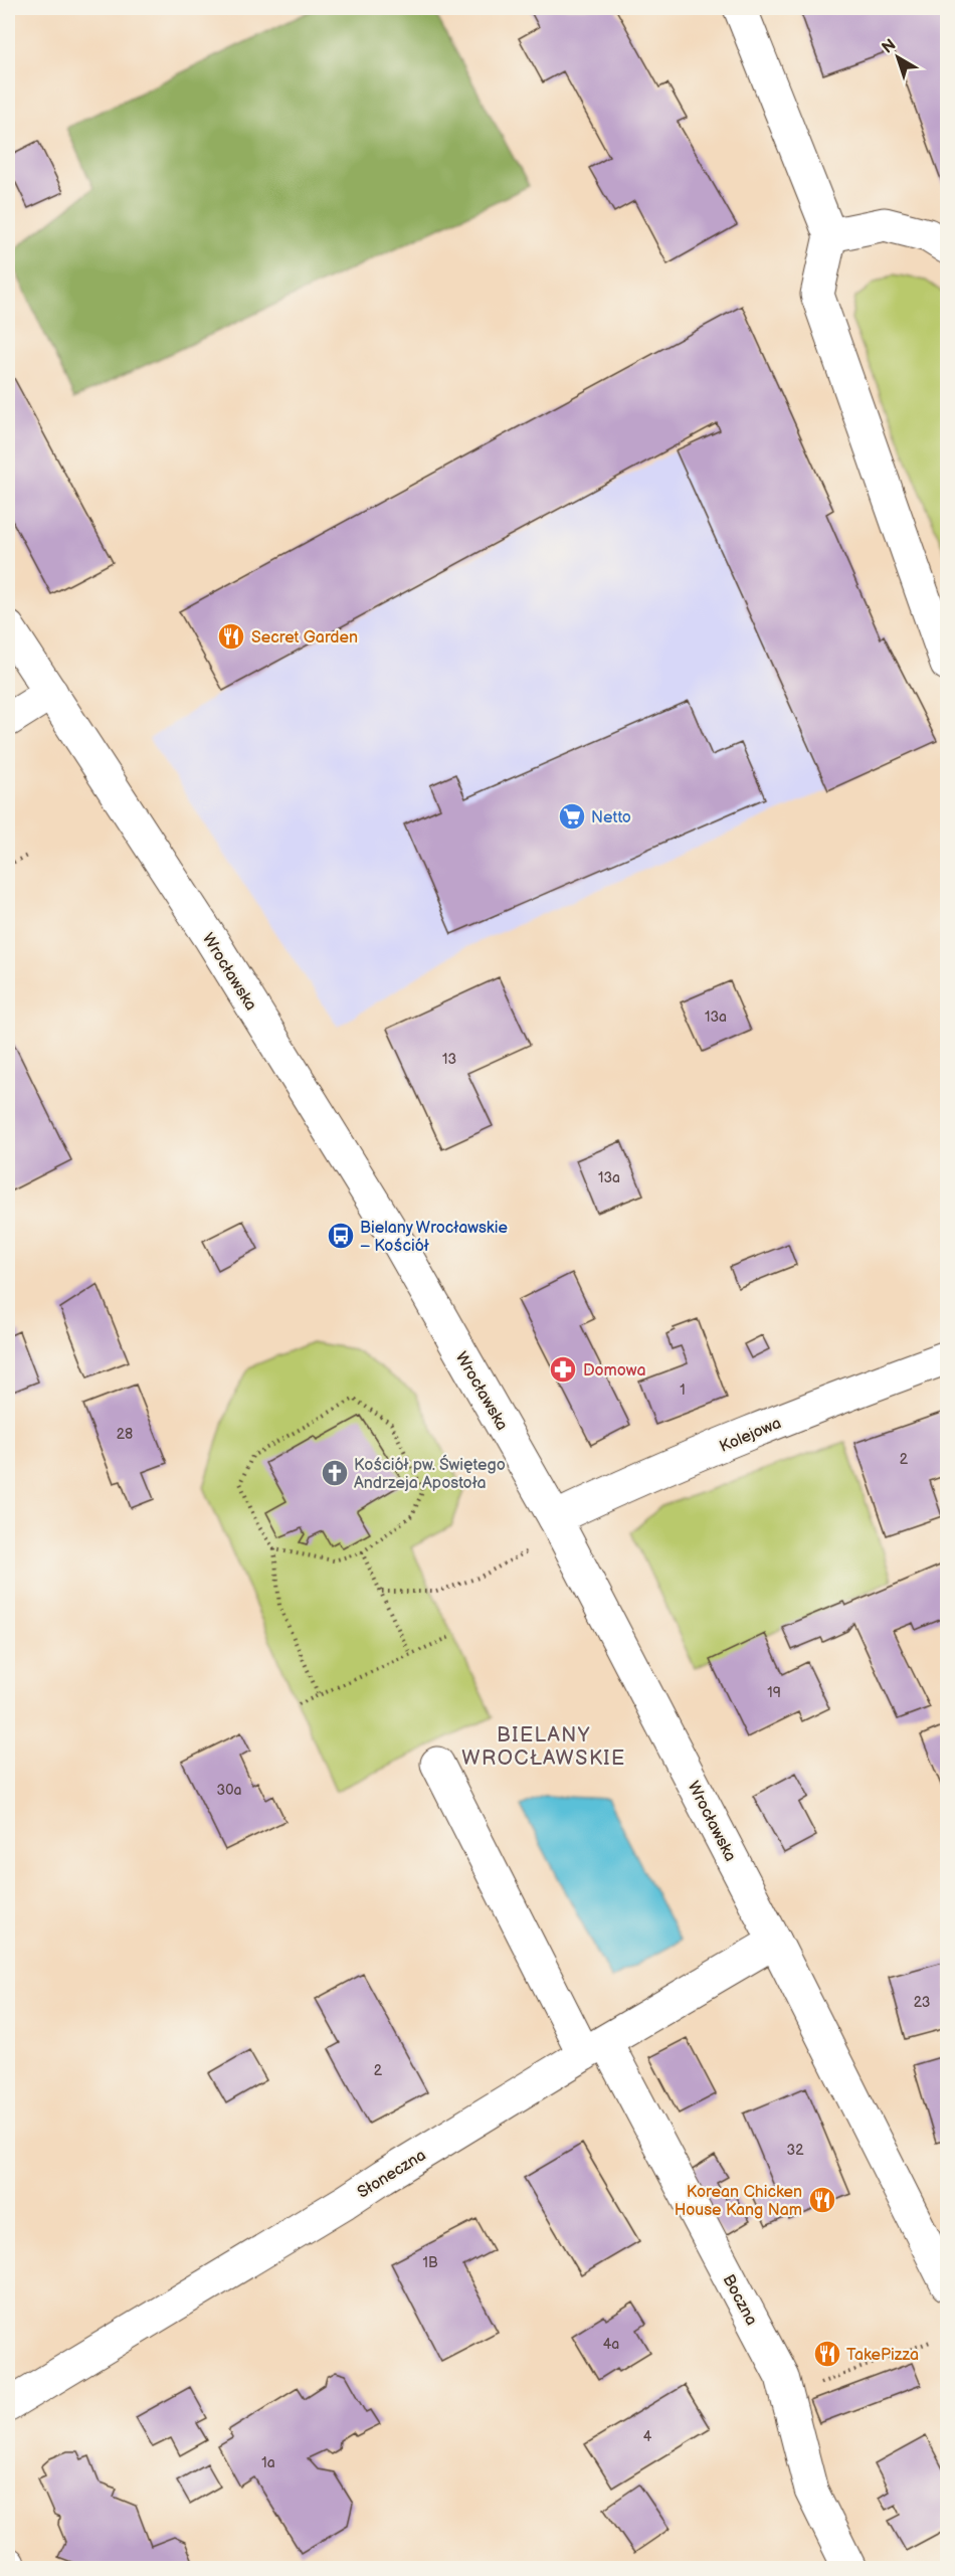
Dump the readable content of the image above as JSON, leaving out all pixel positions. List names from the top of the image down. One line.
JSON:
{"streets":{"street":["Wrocławska","Kolejowa","Słoneczna","Boczna"]},"crossings":[["Wrocławska","Kolejowa"],["Wrocławska","Słoneczna"],["Słoneczna","Boczna"]],"districts":["BIELANY WROCŁAWSKIE"],"places":{"restaurant":["Secret Garden","Korean Chicken House Kang Nam","TakePizza"],"supermarket":["Netto"],"bus stop":["Bielany Wrocławskie – Kościół"],"pharmacy":["Domowa"],"church":["Kościół pw. Świętego Andrzeja Apostoła"]},"house_numbers":["13a","13","13a","1","28","2","19","30a","23","2","32","1B","4a","4","1a"],"north":"top left"}
